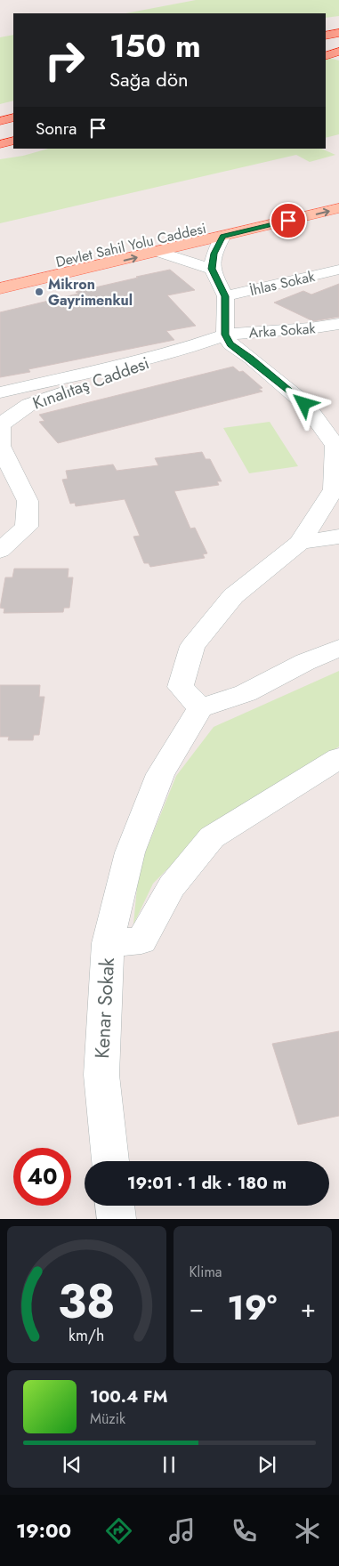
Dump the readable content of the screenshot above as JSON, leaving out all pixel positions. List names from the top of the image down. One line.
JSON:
{"streets":{"main road":["Devlet Sahil Yolu Caddesi"],"street":["İhlas Sokak","Arka Sokak","Kınalıtaş Caddesi","Kenar Sokak"]},"crossings":[["Arka Sokak","Kınalıtaş Caddesi"]],"places":["Mikron Gayrimenkul"],"page":{"turn":["150 m","Sağa dön"],"then":"Sonra","limit":"40","trip":"19:01 · 1 dk · 180 m","tile":"Klima","heat":["−","19°","+"],"song":["100.4 FM","Müzik"],"tabs":"19:00","gauge":["38","km/h"]}}
